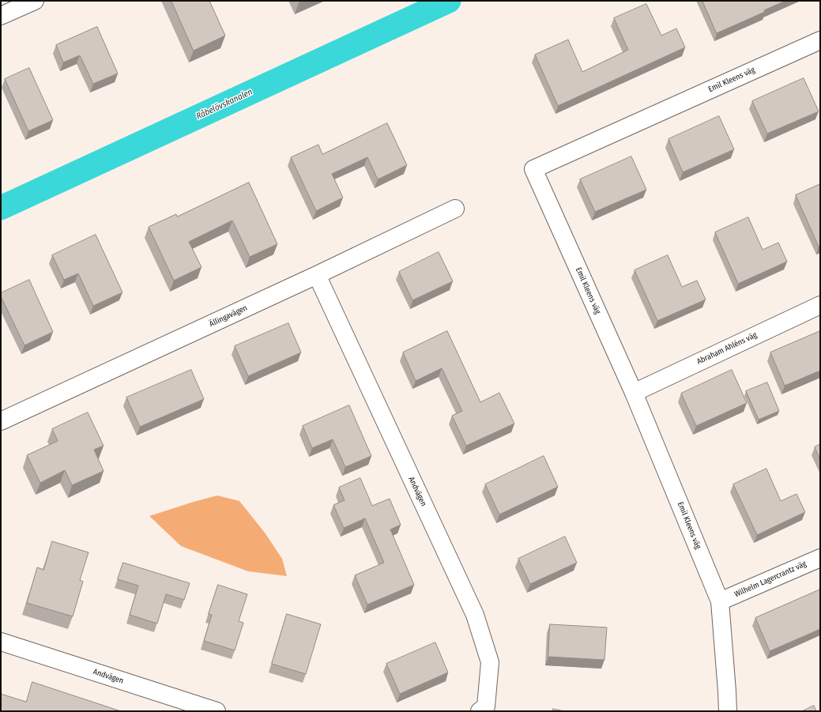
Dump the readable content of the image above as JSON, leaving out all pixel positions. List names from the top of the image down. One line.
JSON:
{"streets":{"street":["Emil Kleens väg","Ällingavägen","Abraham Ahléns väg","Andvägen","Wilhelm Lagercrantz väg"]},"crossings":[["Emil Kleens väg","Abraham Ahléns väg"],["Emil Kleens väg","Wilhelm Lagercrantz väg"],["Ällingavägen","Andvägen"]],"water":["Råbelövskanalen"]}
